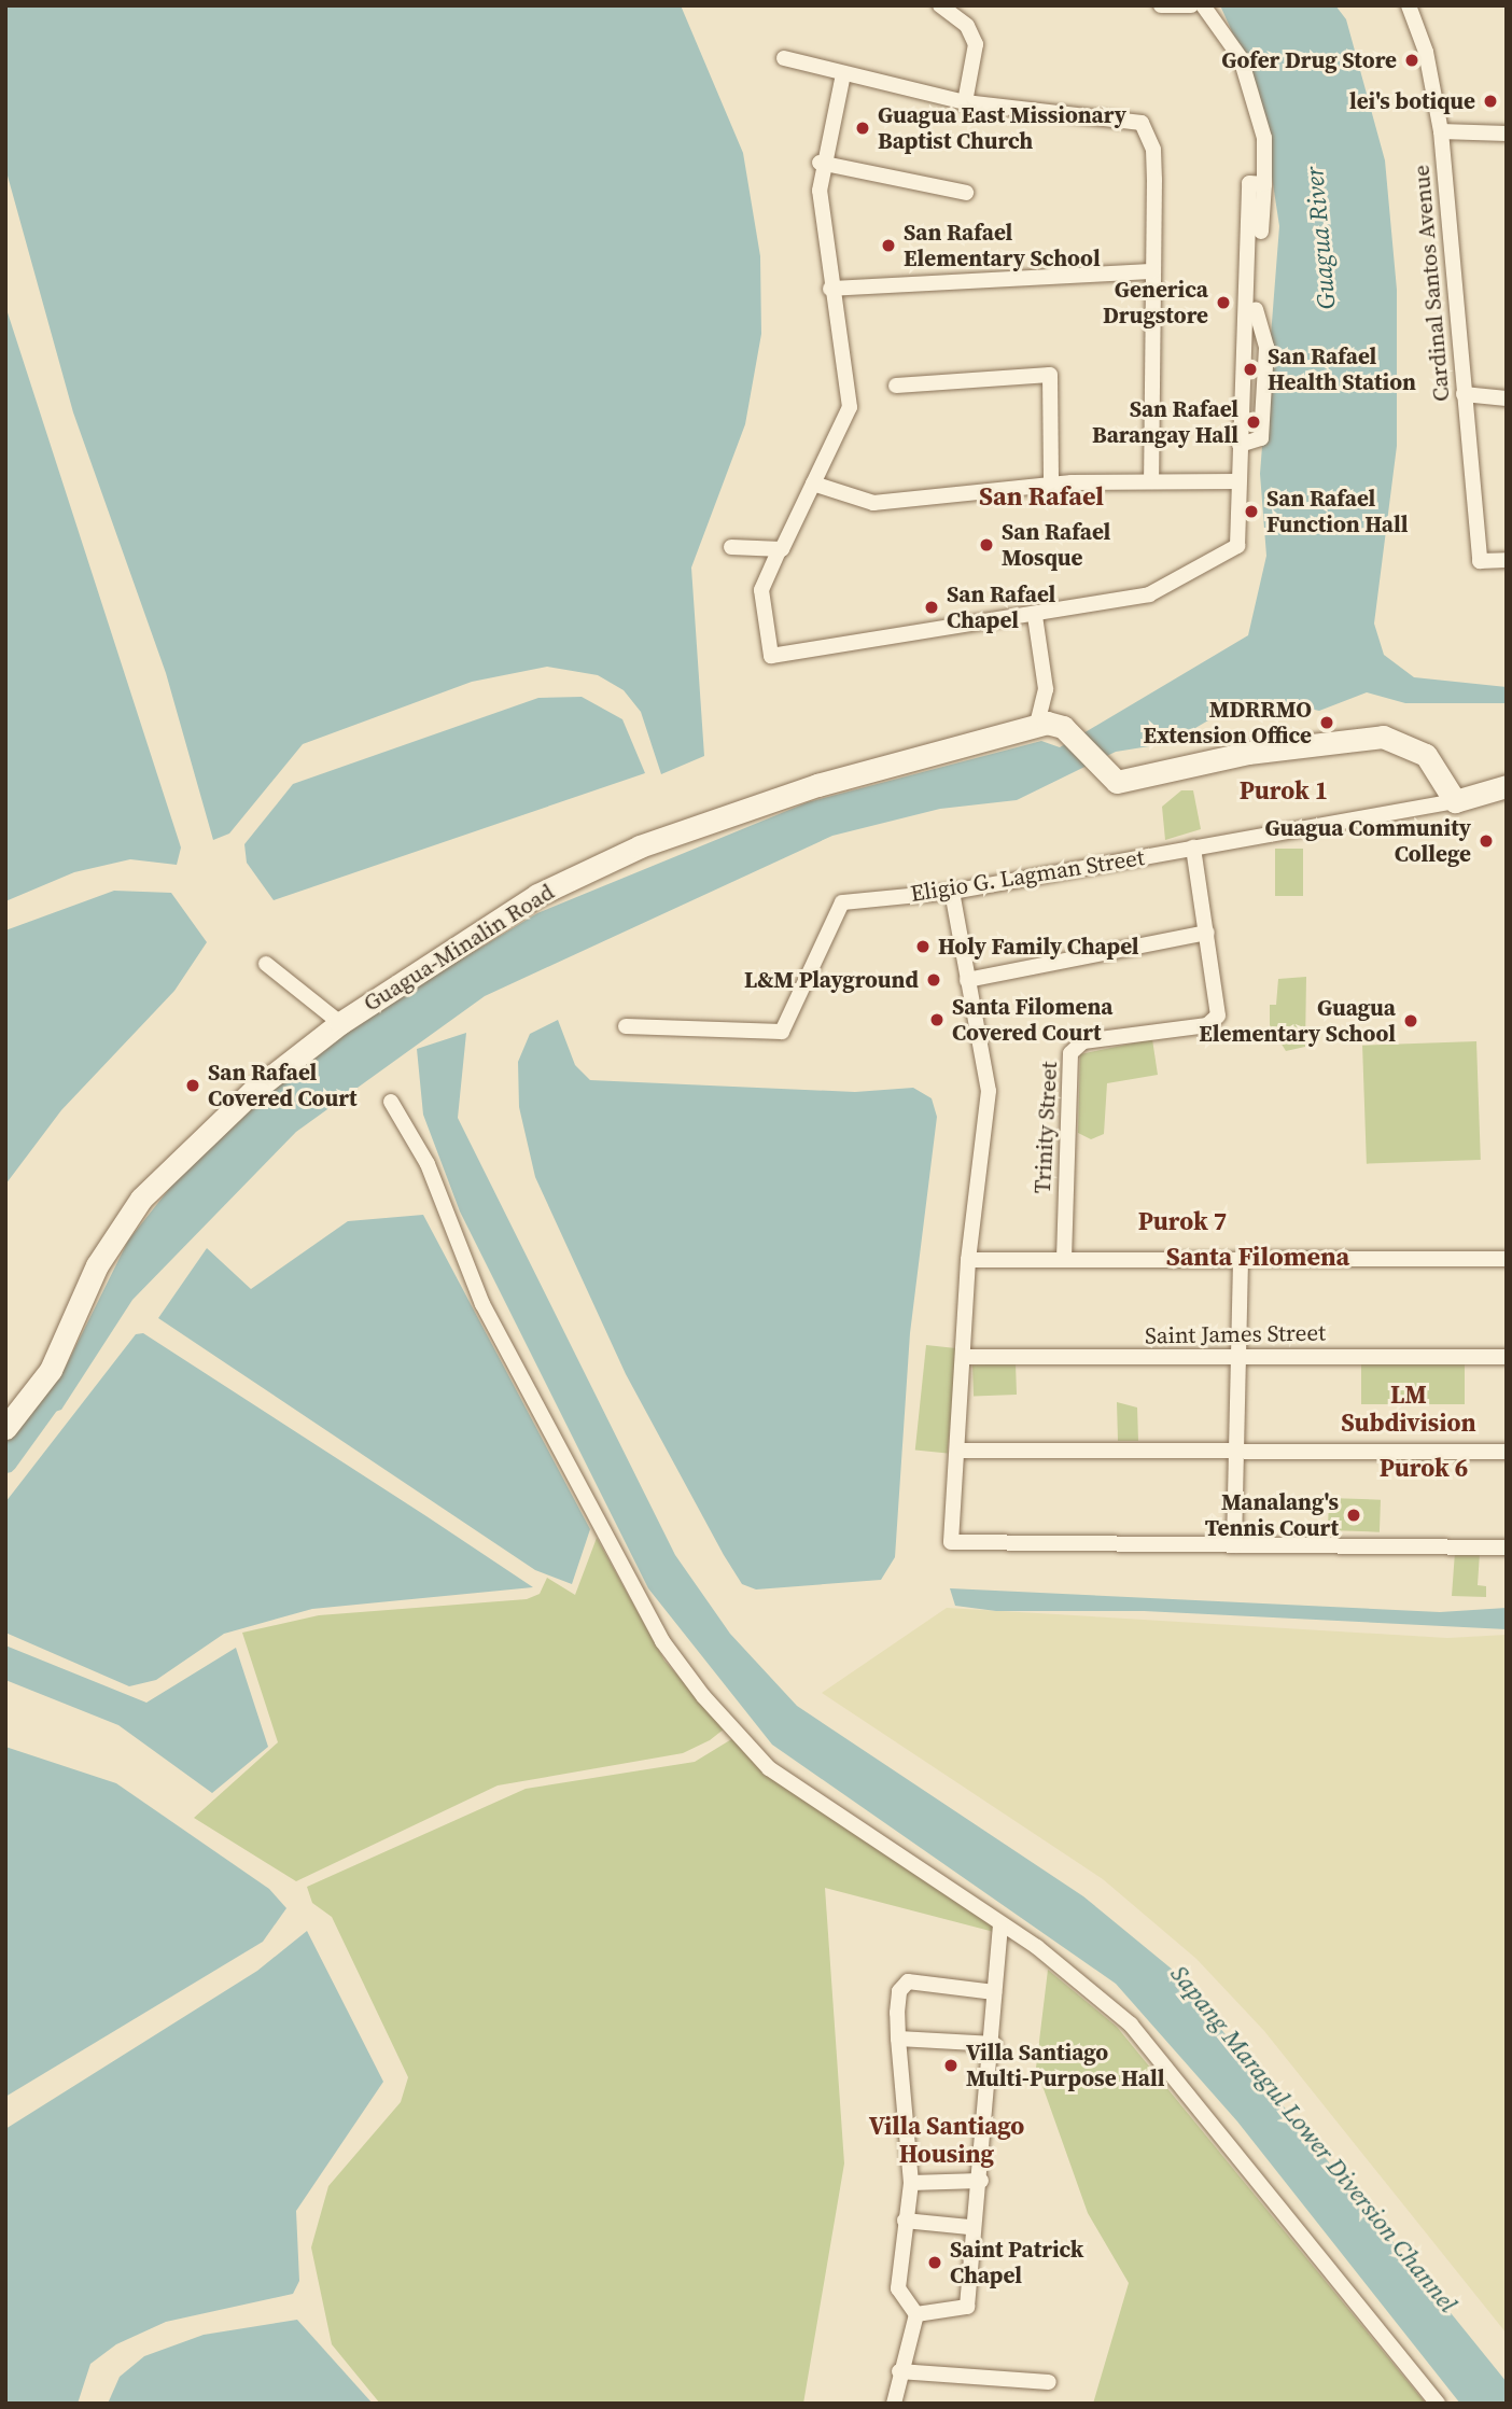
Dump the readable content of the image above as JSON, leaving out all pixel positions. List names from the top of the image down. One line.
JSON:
{"streets":{"main road":["Eligio G. Lagman Street","Guagua-Minalin Road"],"street":["Cardinal Santos Avenue","Trinity Street","Saint James Street"]},"crossings":[["Eligio G. Lagman Street","Trinity Street"]],"districts":["San Rafael","Purok 1","Purok 7","Santa Filomena","LM Subdivision","Purok 6","Villa Santiago Housing"],"water":["Guagua River","Sapang Maragul Lower Diversion Channel"],"places":["Gofer Drug Store","lei's botique","Guagua East Missionary Baptist Church","San Rafael Elementary School","Generica Drugstore","San Rafael Health Station","San Rafael Barangay Hall","San Rafael Function Hall","San Rafael Mosque","San Rafael Chapel","MDRRMO Extension Office","Guagua Community College","Holy Family Chapel","L&M Playground","Santa Filomena Covered Court","Guagua Elementary School","San Rafael Covered Court","Manalang's Tennis Court","Villa Santiago Multi-Purpose Hall","Saint Patrick Chapel"]}
